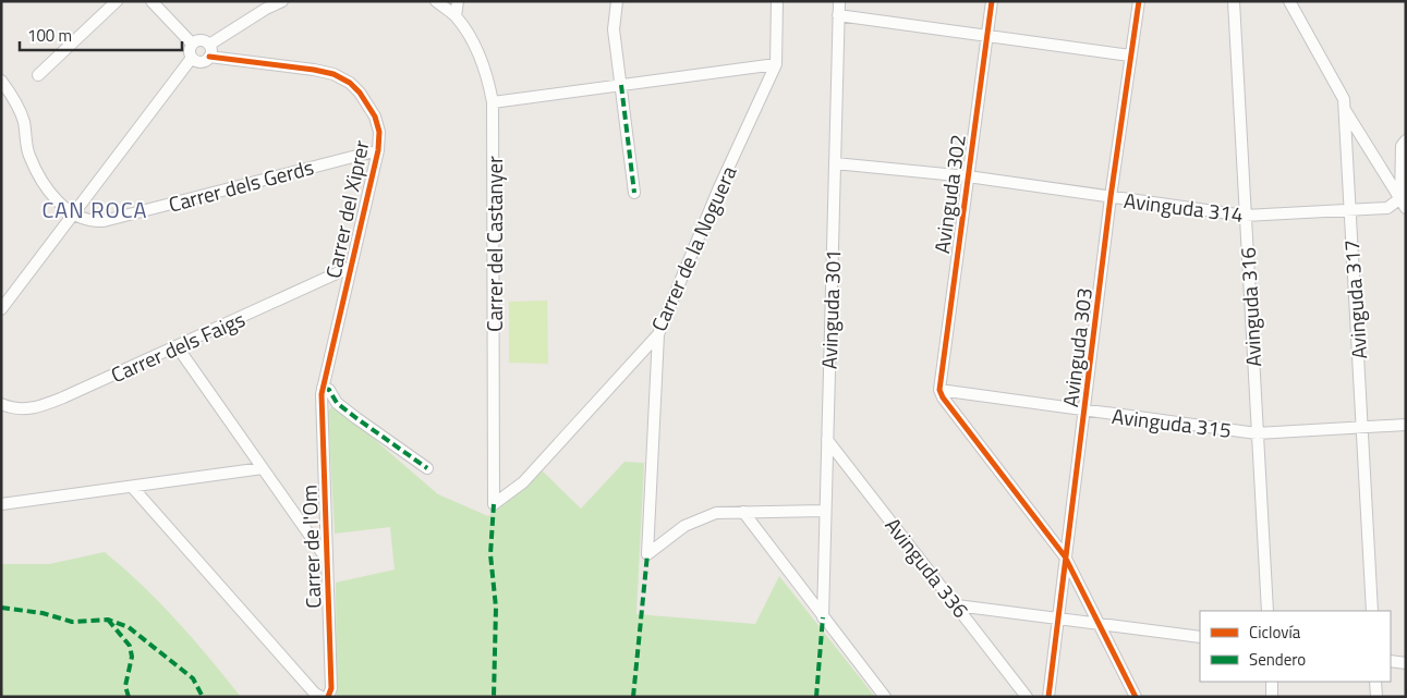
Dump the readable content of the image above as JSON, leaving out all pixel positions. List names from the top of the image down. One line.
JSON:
{"streets":{"street":["Carrer dels Gerds","Avinguda 302","Avinguda 314","Carrer del Xiprer","Carrer del Castanyer","Carrer de la Noguera","Avinguda 317","Avinguda 316","Avinguda 301","Carrer dels Faigs","Avinguda 303","Avinguda 315","Carrer de l'Om","Avinguda 336"]},"crossings":[["Carrer dels Gerds","Carrer del Xiprer"],["Avinguda 302","Avinguda 314"],["Avinguda 302","Avinguda 315"],["Avinguda 314","Avinguda 317"],["Avinguda 314","Avinguda 316"],["Avinguda 314","Avinguda 301"],["Avinguda 314","Avinguda 303"],["Carrer del Xiprer","Carrer dels Faigs"],["Carrer del Xiprer","Carrer de l'Om"],["Carrer del Castanyer","Carrer de la Noguera"],["Avinguda 317","Avinguda 315"],["Avinguda 316","Avinguda 315"],["Avinguda 301","Avinguda 336"],["Avinguda 303","Avinguda 315"]],"districts":["CAN ROCA"],"legend":["Ciclovía","Sendero"],"scale_bar":"100 m"}
